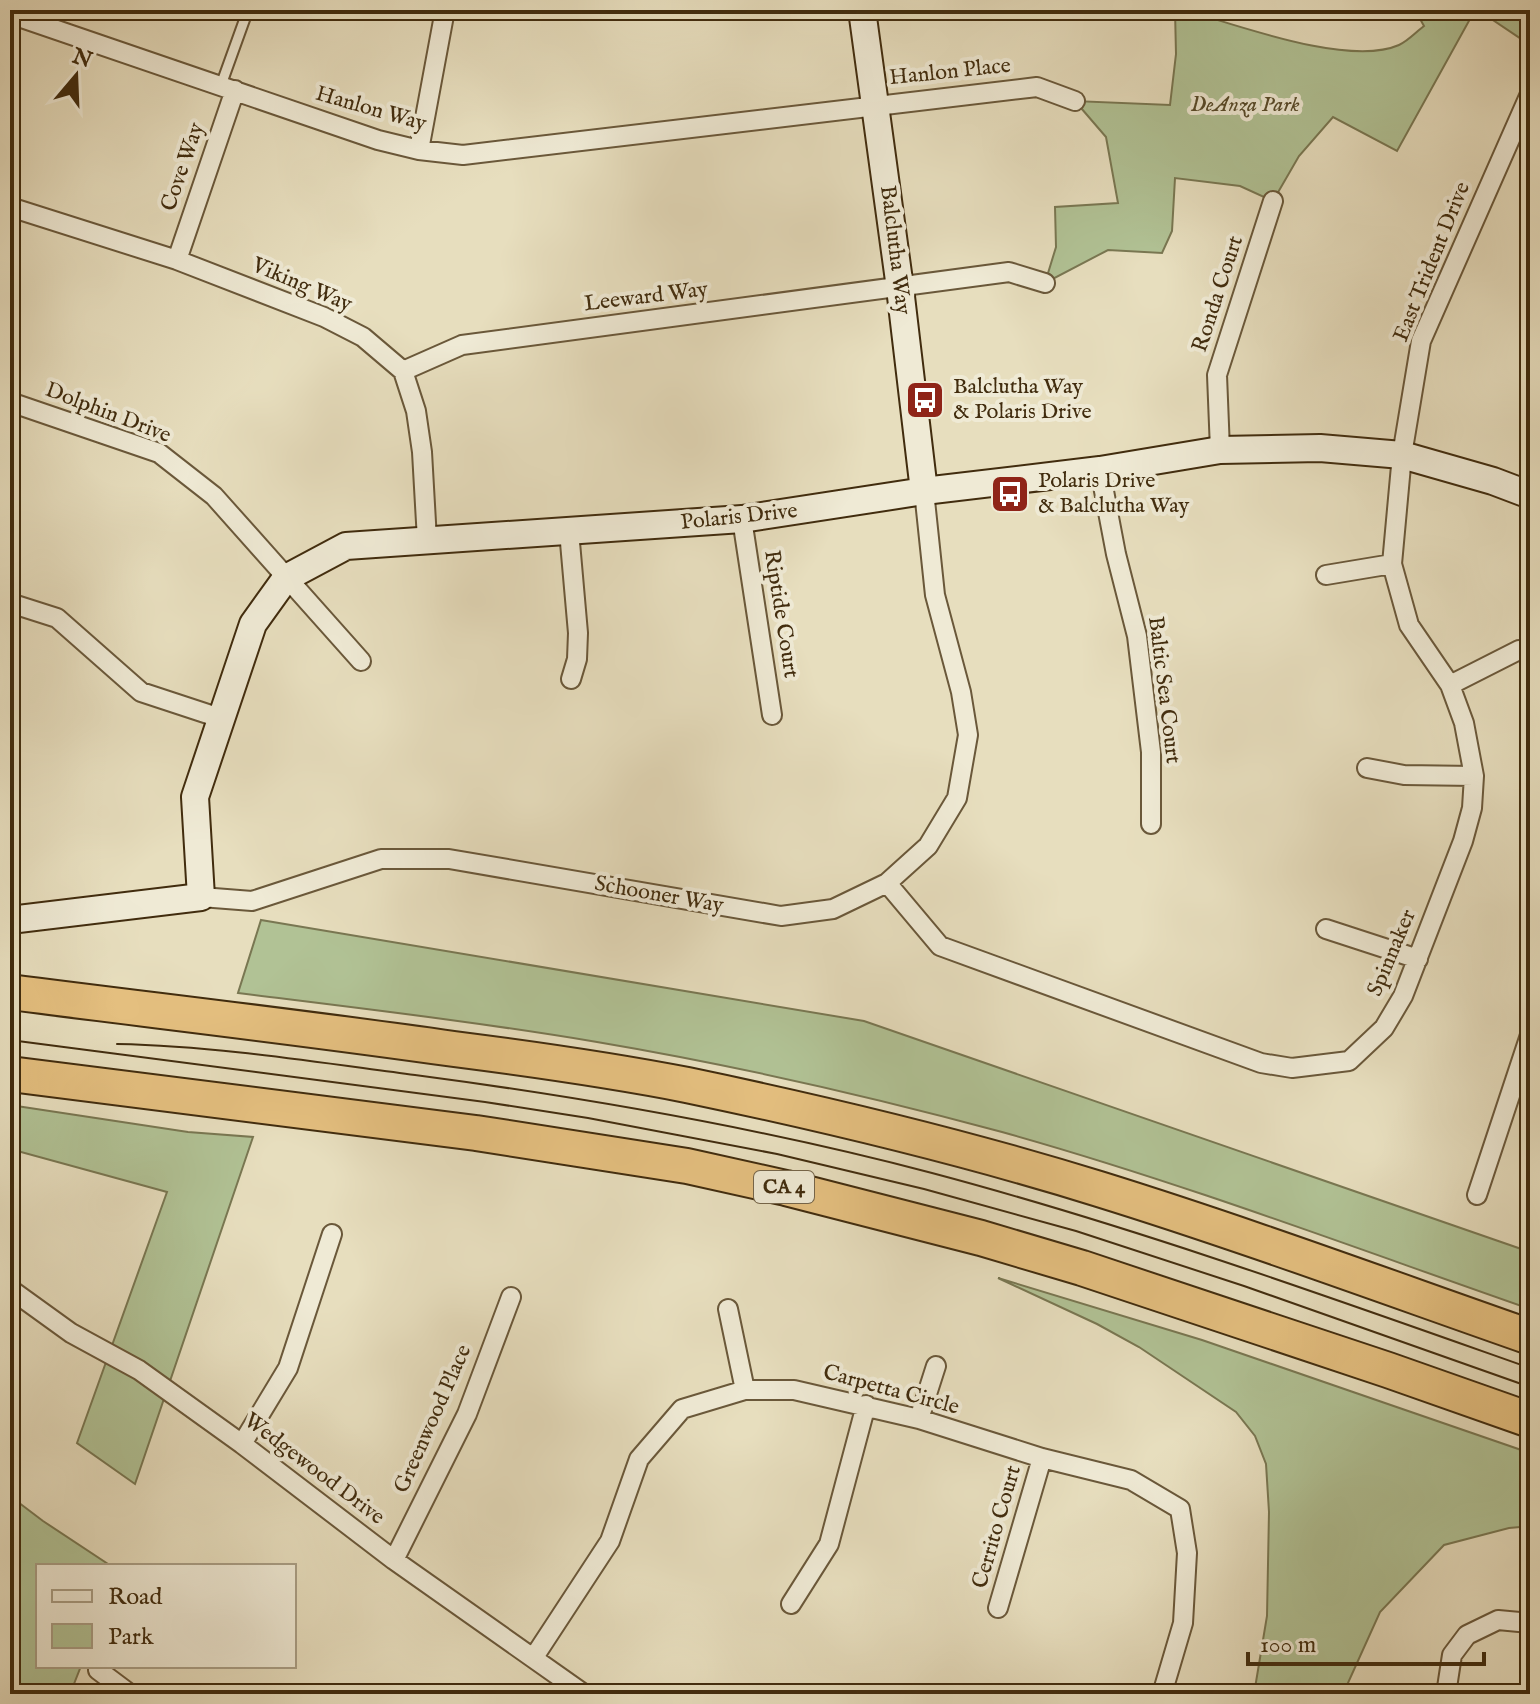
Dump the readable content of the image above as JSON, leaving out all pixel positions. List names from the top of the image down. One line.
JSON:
{"streets":{"highway":["CA 4"],"street":["Hanlon Place","Hanlon Way","Cove Way","Balclutha Way","East Trident Drive","Viking Way","Ronda Court","Leeward Way","Dolphin Drive","Polaris Drive","Riptide Court","Baltic Sea Court","Schooner Way","Spinnaker","Carpetta Circle","Greenwood Place","Wedgewood Drive","Cerrito Court"]},"crossings":[["Hanlon Place","Hanlon Way"],["Hanlon Place","Balclutha Way"],["Hanlon Way","Cove Way"],["Hanlon Way","Balclutha Way"],["Cove Way","Viking Way"],["Balclutha Way","Leeward Way"],["Balclutha Way","Polaris Drive"],["Balclutha Way","Schooner Way"],["East Trident Drive","Polaris Drive"],["East Trident Drive","Spinnaker"],["Viking Way","Leeward Way"],["Ronda Court","Polaris Drive"],["Dolphin Drive","Polaris Drive"],["Polaris Drive","Riptide Court"],["Polaris Drive","Baltic Sea Court"],["Polaris Drive","Schooner Way"],["Polaris Drive","Spinnaker"],["Schooner Way","Spinnaker"],["Carpetta Circle","Wedgewood Drive"],["Carpetta Circle","Cerrito Court"],["Greenwood Place","Wedgewood Drive"]],"parks":["DeAnza Park"],"places":{"bus stop":["Balclutha Way & Polaris Drive","Polaris Drive & Balclutha Way"]},"legend":["Road","Park"],"scale_bar":"100 m","north":"top"}
